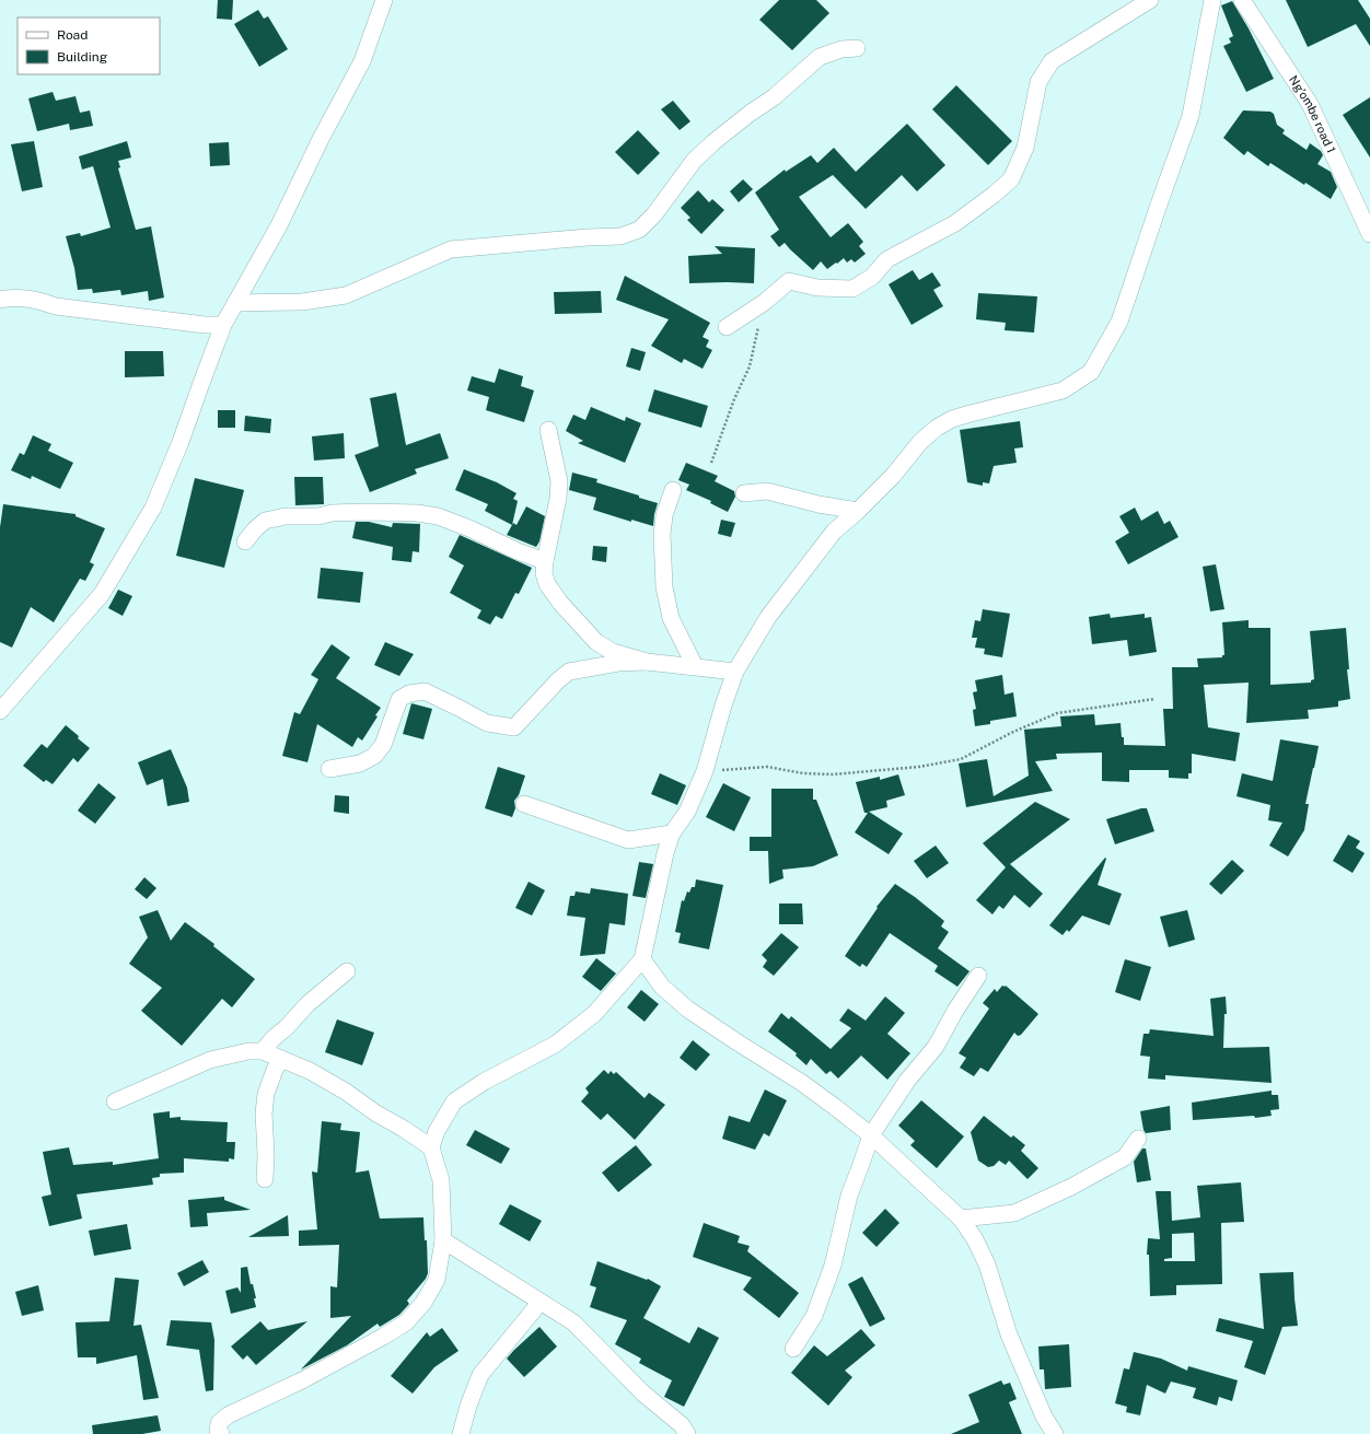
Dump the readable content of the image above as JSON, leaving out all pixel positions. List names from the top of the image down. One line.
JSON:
{"streets":{"street":["Ng’ombe road 1"]},"legend":["Road","Building"]}
